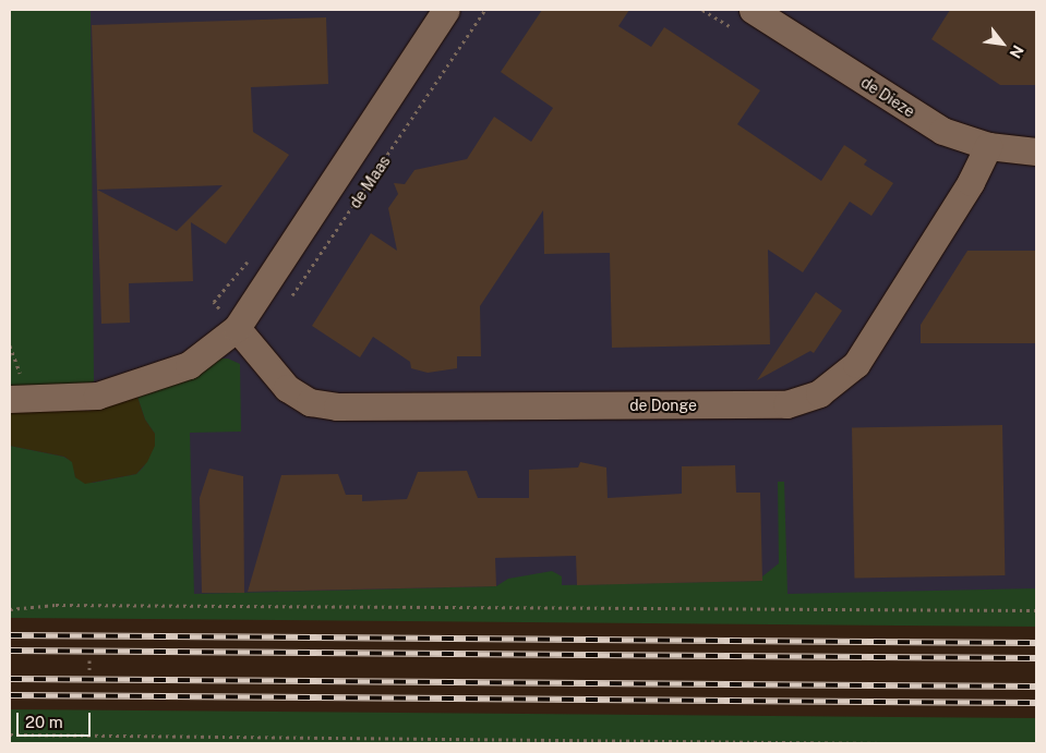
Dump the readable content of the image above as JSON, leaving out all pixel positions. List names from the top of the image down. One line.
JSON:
{"streets":{"street":["de Dieze","de Maas","de Donge"]},"crossings":[["de Dieze","de Donge"],["de Maas","de Donge"]],"scale_bar":"20 m","north":"bottom right"}
